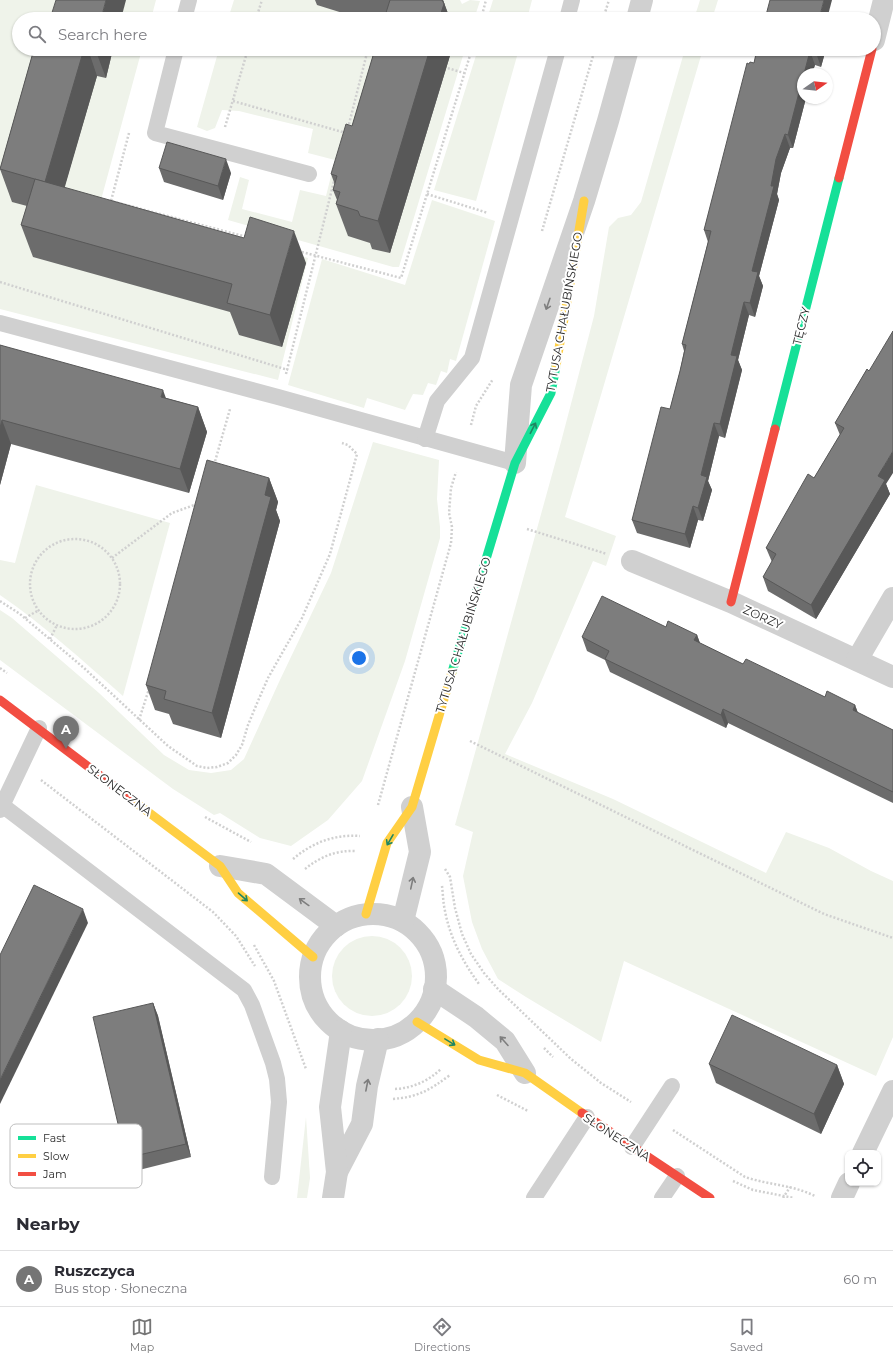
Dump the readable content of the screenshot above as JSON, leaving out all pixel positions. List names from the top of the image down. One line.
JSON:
{"streets":{"street":["TYTUSA CHAŁUBIŃSKIEGO","TĘCZY","ZORZY","SŁONECZNA"]},"crossings":[["TYTUSA CHAŁUBIŃSKIEGO","SŁONECZNA"],["TĘCZY","ZORZY"]],"legend":["Fast","Slow","Jam"],"north":"right","page":{"search":"Search here","pins":"A","heading":"Nearby","list":[{"mark":"A","name":"Ruszczyca","note":"Bus stop · Słoneczna","value":"60 m"}],"nav":["Map","Directions","Saved"]}}
